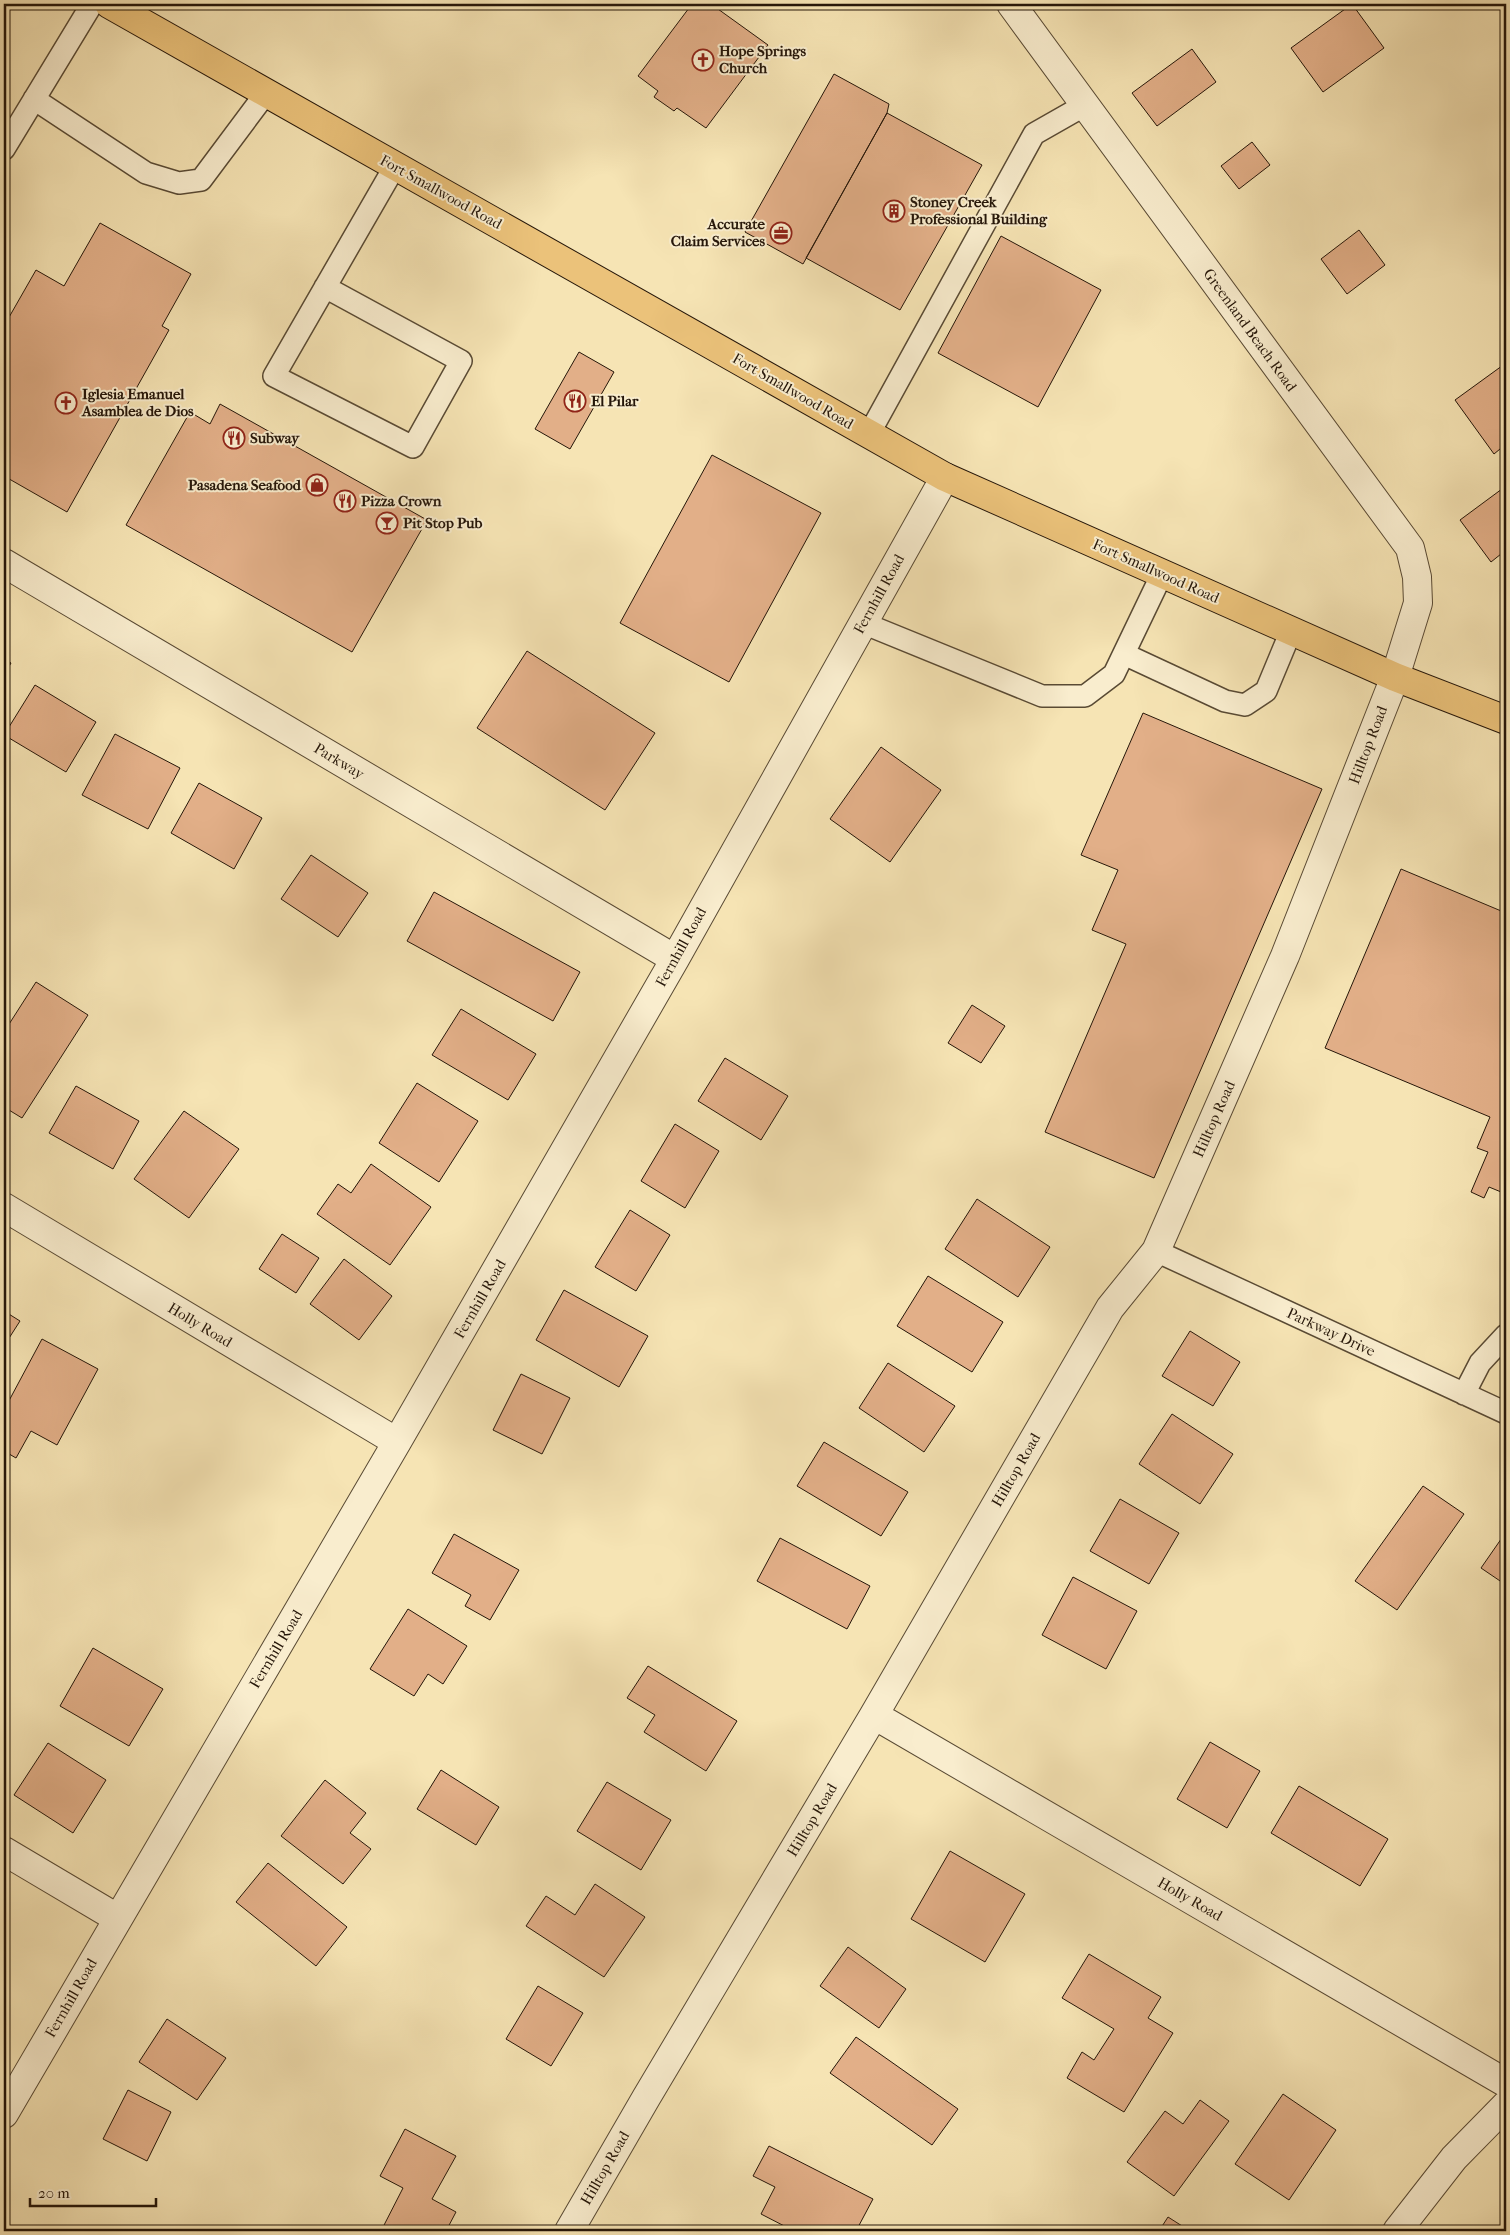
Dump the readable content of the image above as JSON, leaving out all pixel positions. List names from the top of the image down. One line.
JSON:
{"streets":{"main road":["Fort Smallwood Road"],"street":["Greenland Beach Road","Fernhill Road","Hilltop Road","Parkway","Holly Road"],"lane":["Parkway Drive"]},"crossings":[["Fort Smallwood Road","Greenland Beach Road"],["Fort Smallwood Road","Fernhill Road"],["Fort Smallwood Road","Hilltop Road"],["Greenland Beach Road","Hilltop Road"],["Fernhill Road","Parkway"],["Fernhill Road","Holly Road"],["Hilltop Road","Holly Road"],["Hilltop Road","Parkway Drive"]],"places":{"church":["Hope Springs Church","Iglesia Emanuel Asamblea de Dios"],"building":["Stoney Creek Professional Building"],"office":["Accurate Claim Services"],"restaurant":["El Pilar","Subway","Pizza Crown"],"shop":["Pasadena Seafood"],"bar":["Pit Stop Pub"]},"scale_bar":"20 m"}
